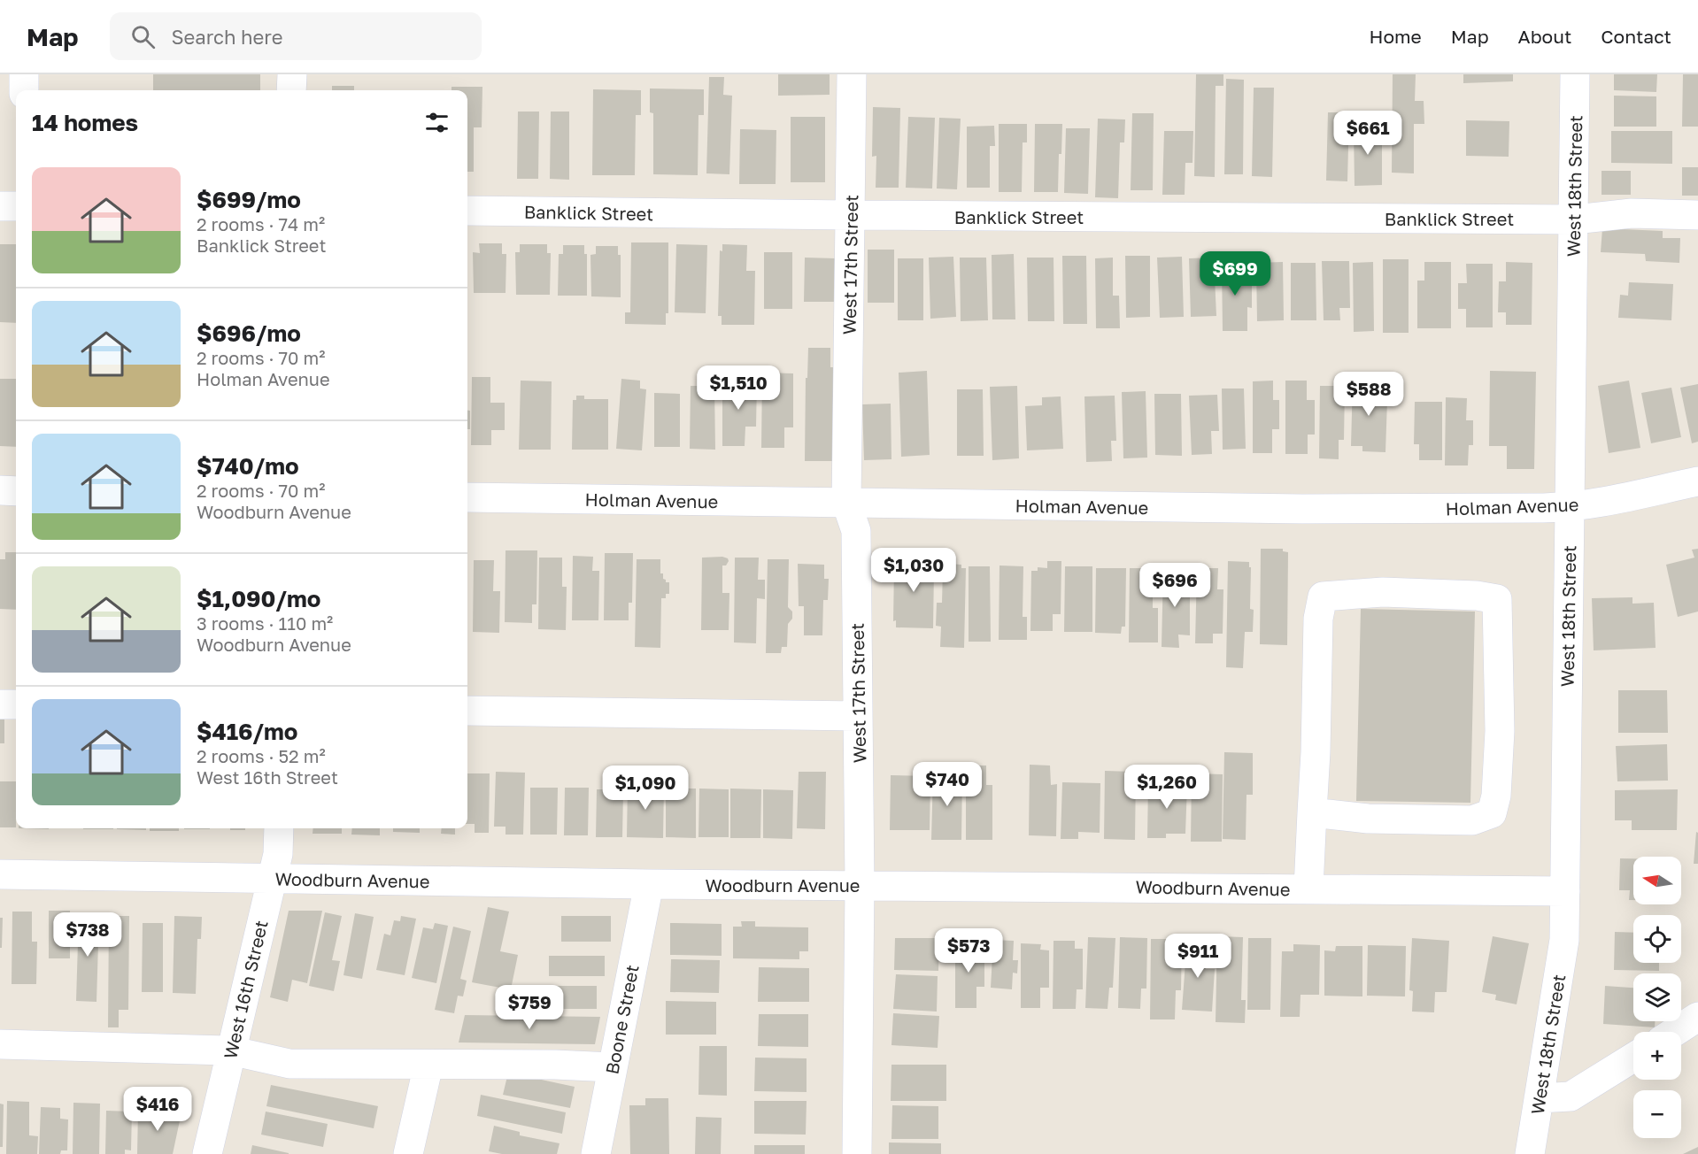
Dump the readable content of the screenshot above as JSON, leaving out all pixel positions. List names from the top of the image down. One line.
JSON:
{"streets":{"street":["West 18th Street","Banklick Street","West 17th Street","Holman Avenue","Woodburn Avenue","West 16th Street","Boone Street"]},"crossings":[["West 18th Street","Banklick Street"],["West 18th Street","Holman Avenue"],["West 18th Street","Woodburn Avenue"],["Banklick Street","West 17th Street"],["West 17th Street","Holman Avenue"],["West 17th Street","Woodburn Avenue"],["Woodburn Avenue","West 16th Street"],["Woodburn Avenue","Boone Street"]],"north":"left","page":{"header":"Map","search":"Search here","nav":["Home","Map","About","Contact"],"heading":"14 homes","price":["$661","$699","$1,510","$588","$1,030","$696","$740","$1,260","$1,090","$738","$573","$911","$759","$416"],"list":[{"name":"$699/mo","note":"2 rooms · 74 m² · Banklick Street"},{"name":"$696/mo","note":"2 rooms · 70 m² · Holman Avenue"},{"name":"$740/mo","note":"2 rooms · 70 m² · Woodburn Avenue"},{"name":"$1,090/mo","note":"3 rooms · 110 m² · Woodburn Avenue"},{"name":"$416/mo","note":"2 rooms · 52 m² · West 16th Street"}],"map_buttons":["+","−"]}}
